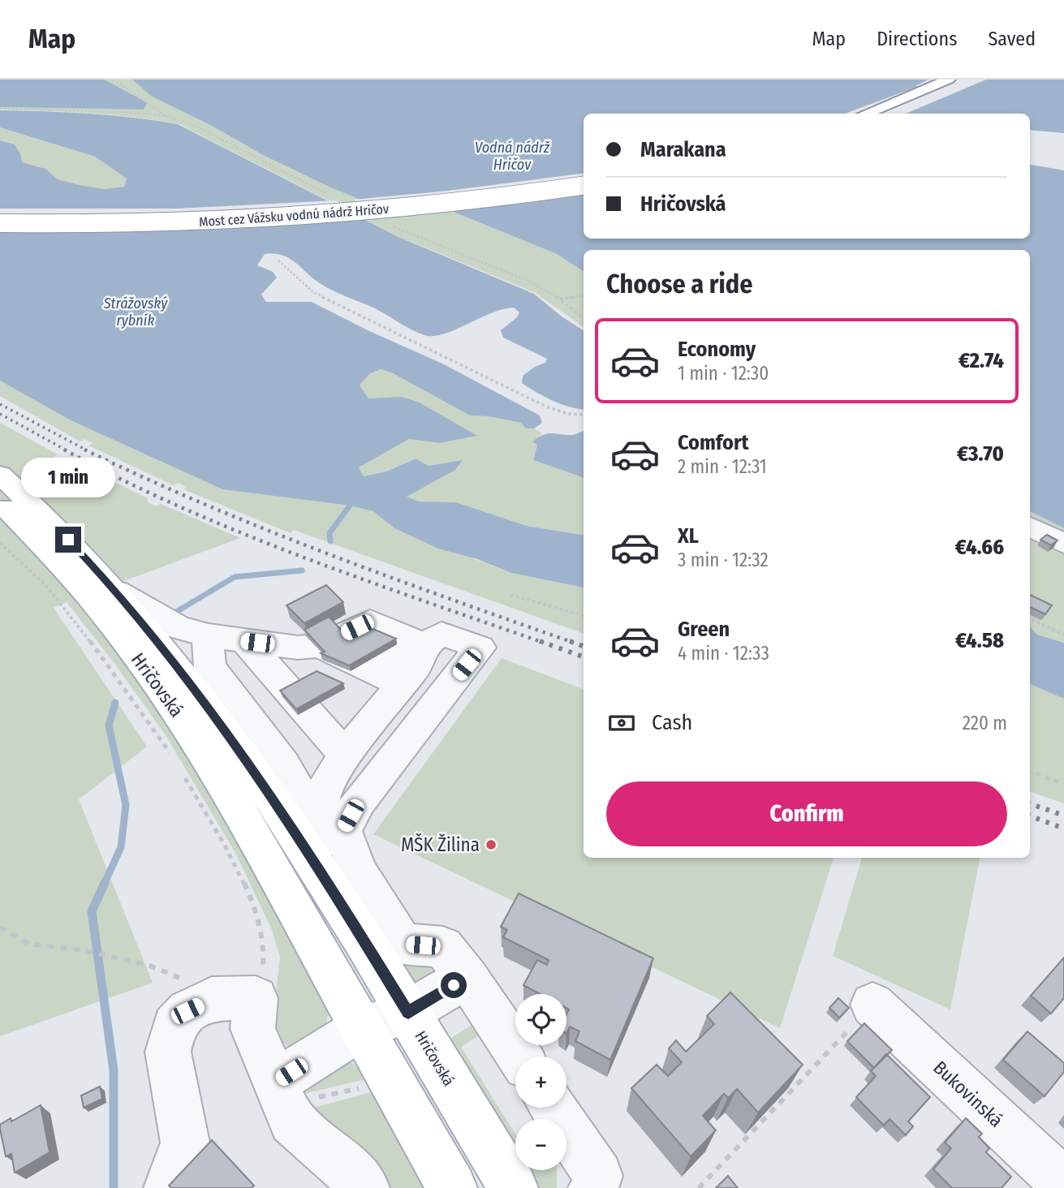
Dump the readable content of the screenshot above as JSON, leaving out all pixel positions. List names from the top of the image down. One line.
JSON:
{"streets":{"main road":["Most cez Vážsku vodnú nádrž Hričov","Hričovská"],"street":["Bukovinská"]},"water":["Vodná nádrž Hričov","Strážovský rybník"],"places":["MŠK Žilina"],"page":{"header":"Map","nav":["Map","Directions","Saved"],"banner":["Marakana","Hričovská"],"heading":"Choose a ride","list":[{"name":"Economy","note":"1 min · 12:30","value":"€2.74"},{"name":"Comfort","note":"2 min · 12:31","value":"€3.70"},{"name":"XL","note":"3 min · 12:32","value":"€4.66"},{"name":"Green","note":"4 min · 12:33","value":"€4.58"}],"bubble":"1 min","pay":["Cash","220 m"],"buttons":"Confirm","map_buttons":["+","−"]}}
